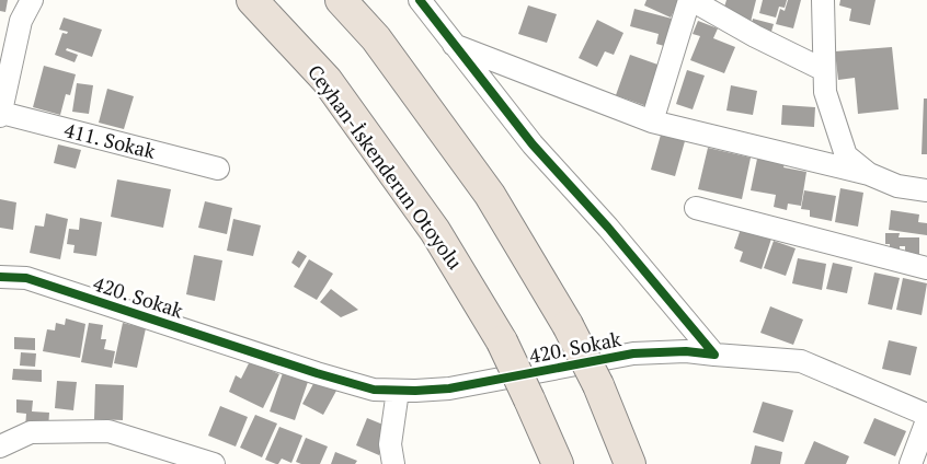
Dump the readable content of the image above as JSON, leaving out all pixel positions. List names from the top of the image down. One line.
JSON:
{"streets":{"highway":["Ceyhan-İskenderun Otoyolu"],"street":["411. Sokak","420. Sokak"]}}
